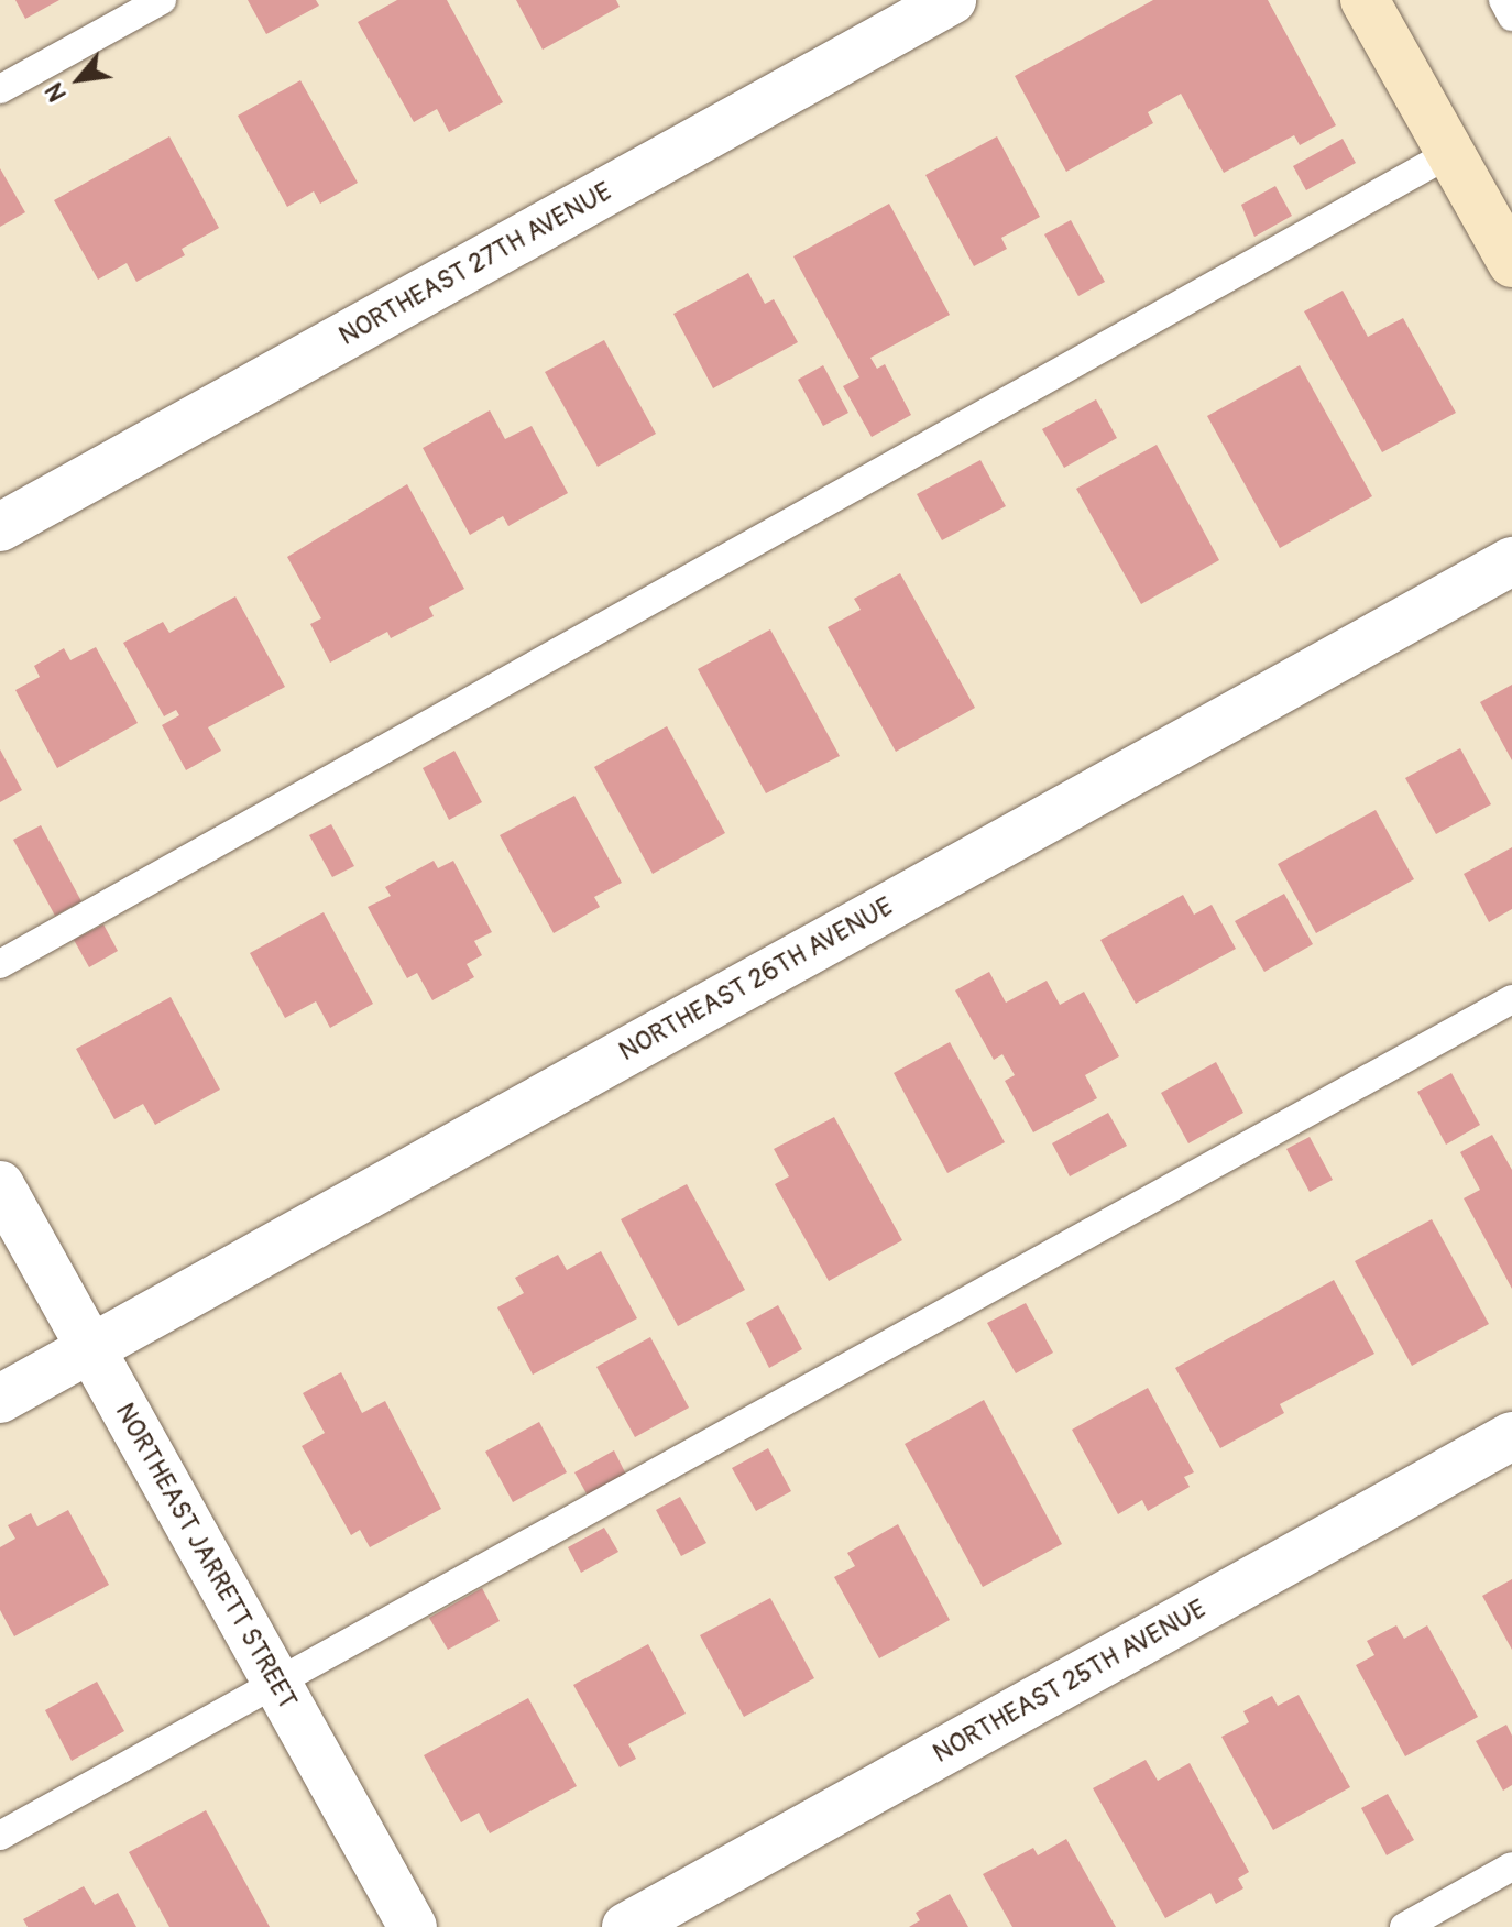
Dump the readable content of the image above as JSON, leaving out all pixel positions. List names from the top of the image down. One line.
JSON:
{"streets":{"street":["NORTHEAST 27TH AVENUE","NORTHEAST 26TH AVENUE","NORTHEAST JARRETT STREET","NORTHEAST 25TH AVENUE"]},"crossings":[["NORTHEAST 26TH AVENUE","NORTHEAST JARRETT STREET"]],"north":"bottom left"}
